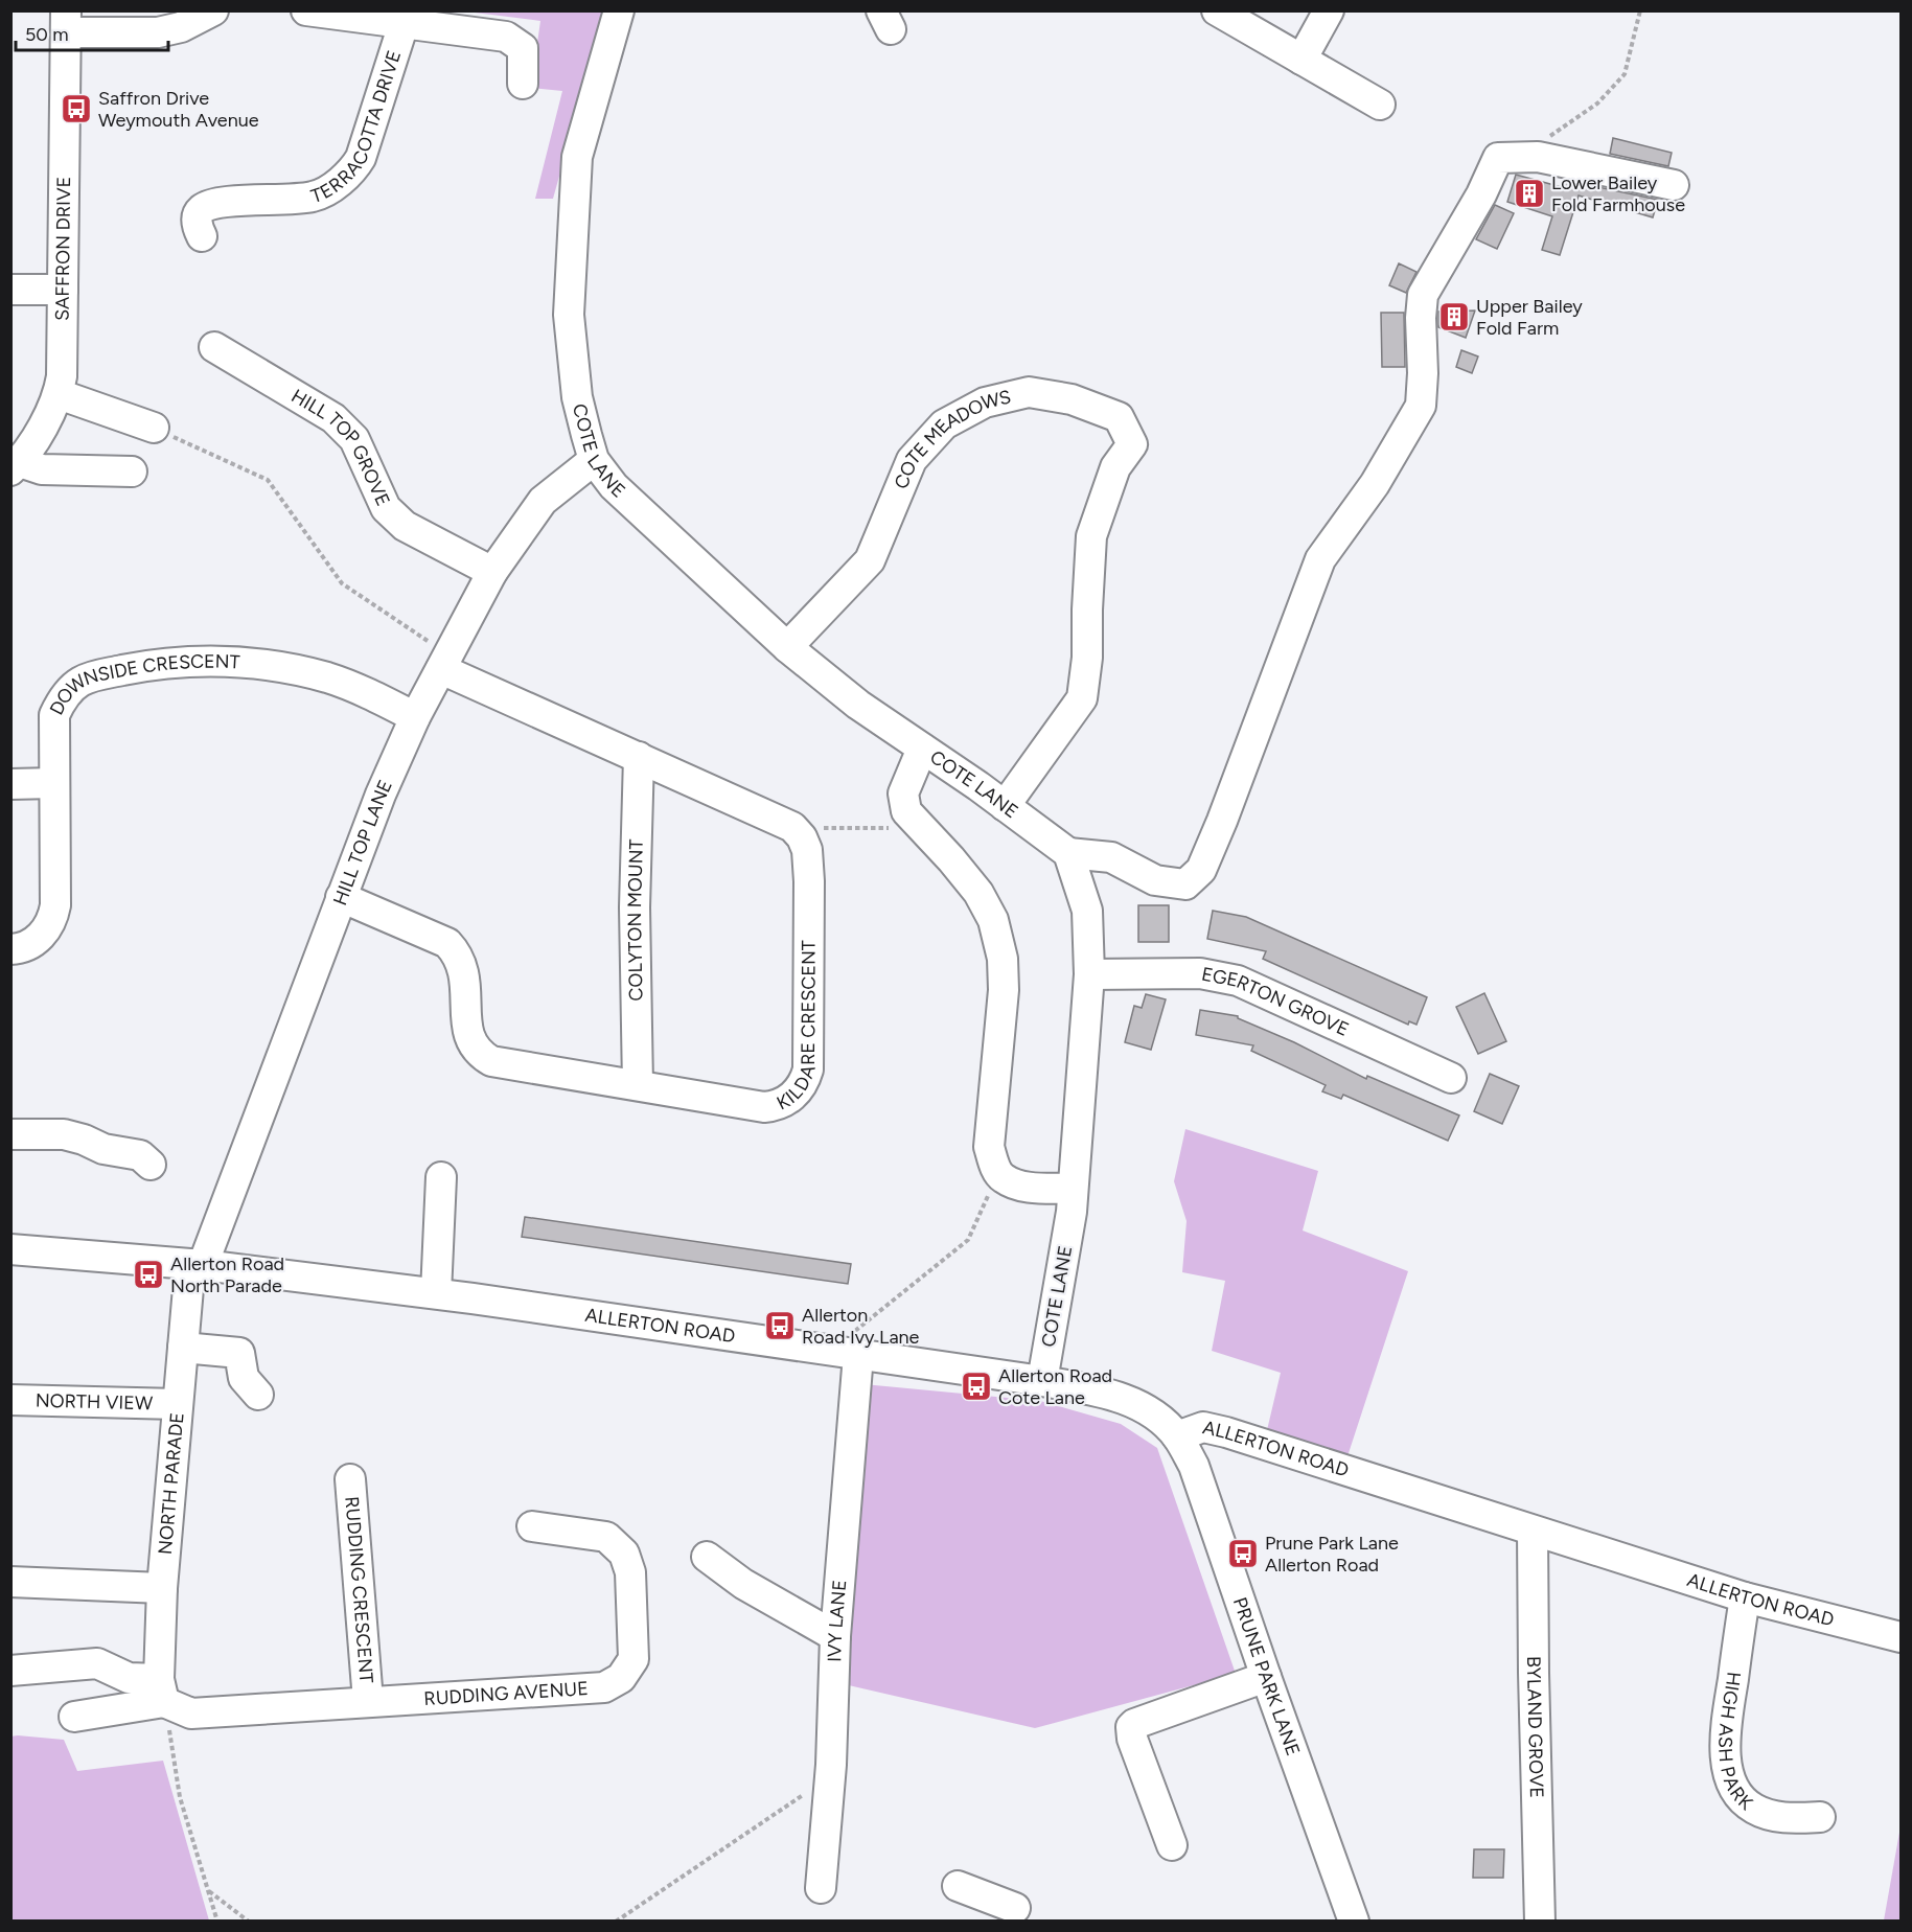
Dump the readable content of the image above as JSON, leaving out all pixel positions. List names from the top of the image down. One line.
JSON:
{"streets":{"street":["TERRACOTTA DRIVE","SAFFRON DRIVE","COTE MEADOWS","COTE LANE","HILL TOP GROVE","DOWNSIDE CRESCENT","HILL TOP LANE","COLYTON MOUNT","EGERTON GROVE","KILDARE CRESCENT","ALLERTON ROAD","NORTH VIEW","NORTH PARADE","RUDDING CRESCENT","IVY LANE","PRUNE PARK LANE","RUDDING AVENUE","BYLAND GROVE","HIGH ASH PARK"]},"crossings":[["COTE MEADOWS","COTE LANE"],["COTE LANE","HILL TOP LANE"],["COTE LANE","EGERTON GROVE"],["COTE LANE","ALLERTON ROAD"],["HILL TOP GROVE","HILL TOP LANE"],["DOWNSIDE CRESCENT","HILL TOP LANE"],["HILL TOP LANE","KILDARE CRESCENT"],["HILL TOP LANE","ALLERTON ROAD"],["HILL TOP LANE","NORTH PARADE"],["COLYTON MOUNT","KILDARE CRESCENT"],["ALLERTON ROAD","NORTH PARADE"],["ALLERTON ROAD","IVY LANE"],["ALLERTON ROAD","PRUNE PARK LANE"],["ALLERTON ROAD","BYLAND GROVE"],["ALLERTON ROAD","HIGH ASH PARK"],["NORTH VIEW","NORTH PARADE"],["NORTH PARADE","RUDDING AVENUE"],["RUDDING CRESCENT","RUDDING AVENUE"]],"places":{"bus stop":["Saffron Drive Weymouth Avenue","Allerton Road North Parade","Allerton Road Ivy Lane","Allerton Road Cote Lane","Prune Park Lane Allerton Road"],"building":["Lower Bailey Fold Farmhouse","Upper Bailey Fold Farm"]},"scale_bar":"50 m"}
